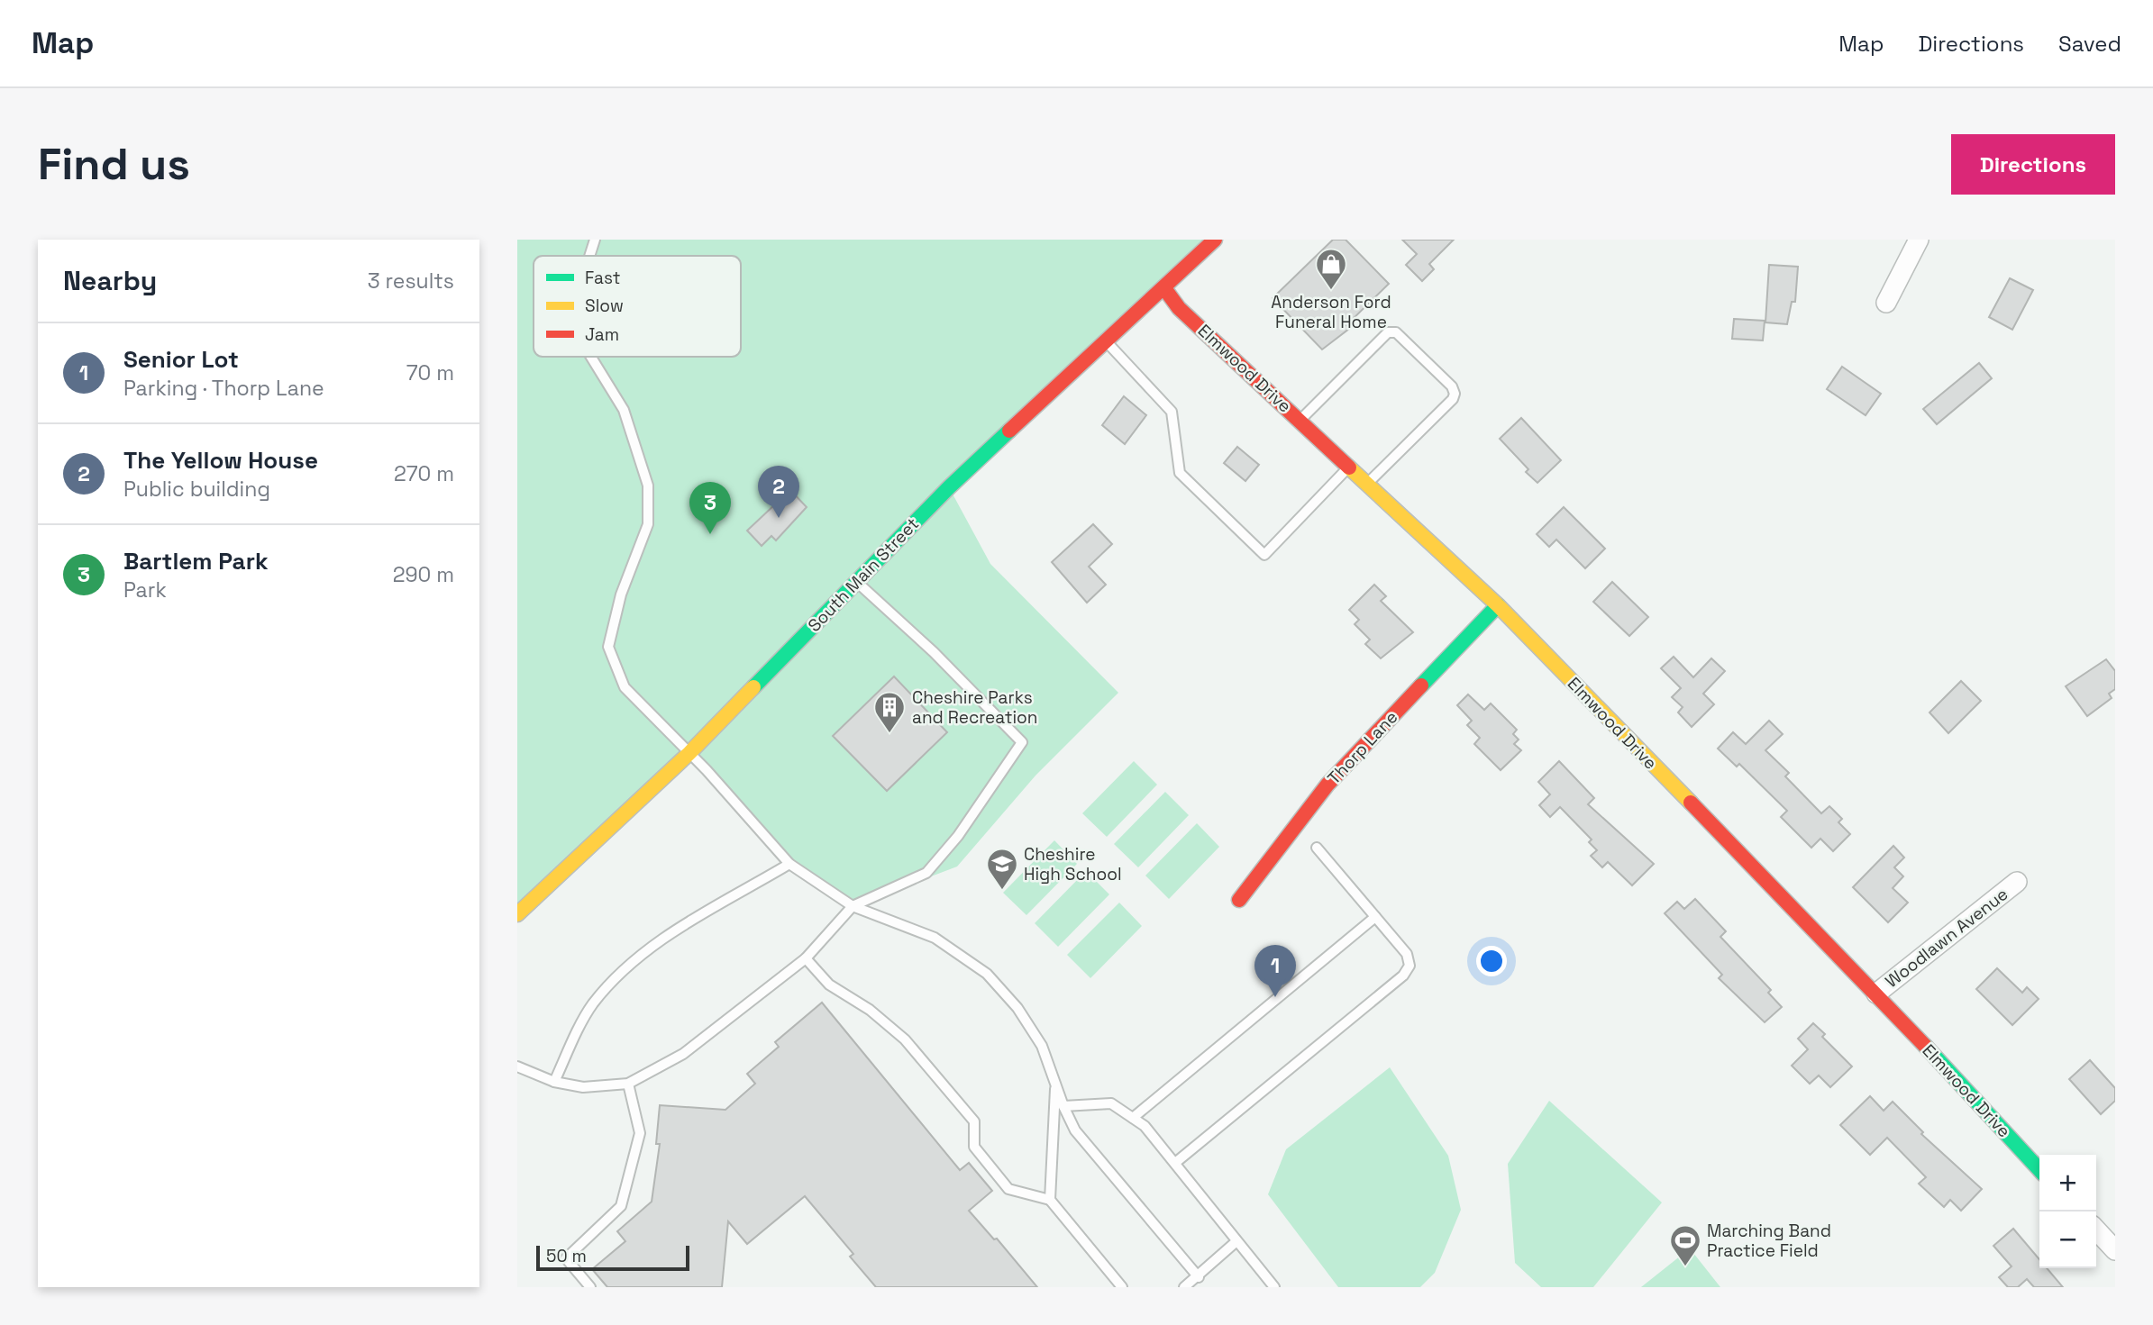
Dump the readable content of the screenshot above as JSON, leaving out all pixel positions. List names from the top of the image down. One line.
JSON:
{"streets":{"main road":["Elmwood Drive","South Main Street","Thorp Lane"],"street":["Woodlawn Avenue"]},"crossings":[["Elmwood Drive","South Main Street"],["Elmwood Drive","Thorp Lane"],["Elmwood Drive","Woodlawn Avenue"]],"places":{"shop":["Anderson Ford Funeral Home"],"building":["Cheshire Parks and Recreation"],"school or university":["Cheshire High School"],"sports":["Marching Band Practice Field"]},"legend":["Fast","Slow","Jam"],"scale_bar":"50 m","page":{"header":"Map","nav":["Map","Directions","Saved"],"buttons":"Directions","title":"Find us","heading":["Nearby","3 results"],"list":[{"mark":"1","name":"Senior Lot","note":"Parking · Thorp Lane","value":"70 m"},{"mark":"2","name":"The Yellow House","note":"Public building","value":"270 m"},{"mark":"3","name":"Bartlem Park","note":"Park","value":"290 m"}],"pins":["2","3","1"],"map_buttons":["+","−"],"scale":"50 m"}}
